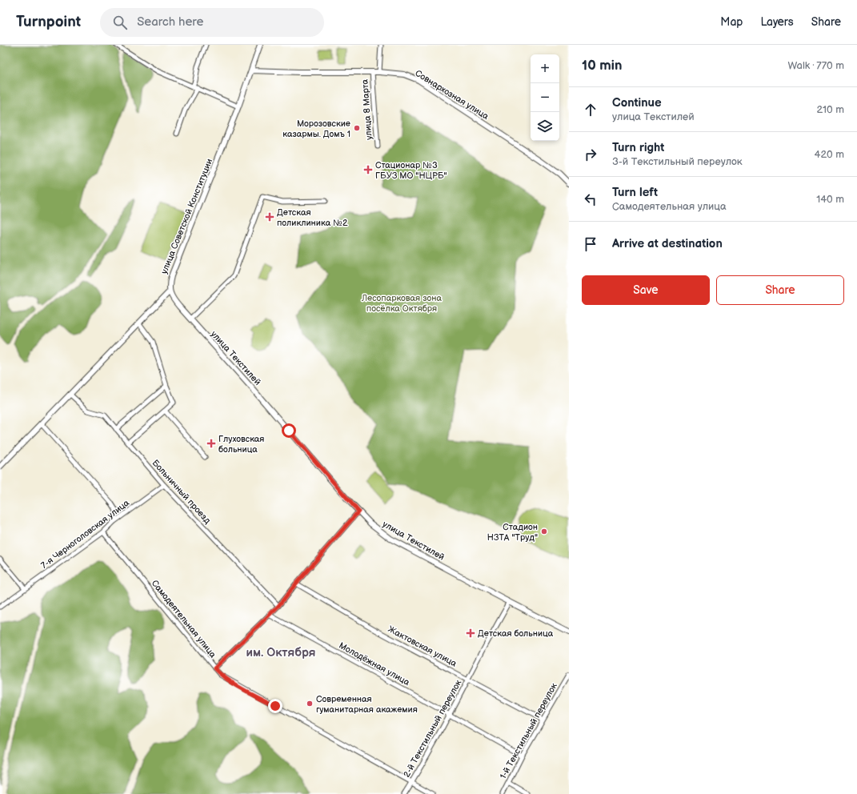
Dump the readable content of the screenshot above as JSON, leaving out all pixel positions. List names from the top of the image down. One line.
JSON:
{"streets":{"street":["Совнархозная улица","улица 8 Марта","улица Советской Конституции","улица Текстилей","Больничный проезд","7-я Черноголовская улица","Самодеятельная улица","Жактовская улица","Молодёжная улица","2-й Текстильный переулок","1-й Текстильный переулок"]},"crossings":[["Совнархозная улица","улица 8 Марта"],["Совнархозная улица","улица Советской Конституции"],["улица Советской Конституции","улица Текстилей"],["улица Текстилей","2-й Текстильный переулок"],["Больничный проезд","7-я Черноголовская улица"],["7-я Черноголовская улица","Самодеятельная улица"],["Самодеятельная улица","2-й Текстильный переулок"],["Жактовская улица","2-й Текстильный переулок"],["Жактовская улица","1-й Текстильный переулок"],["Молодёжная улица","2-й Текстильный переулок"],["Молодёжная улица","1-й Текстильный переулок"]],"districts":["им. Октября"],"parks":["Лесопарковая зона посёлка Октября"],"places":{"other":["Морозовские казармы. Домъ 1","Стадион НЗТА \"Труд\"","Современная гуманитарная акажемия"],"health":["Стационар №3 ГБУЗ МО \"НЦРБ\"","Детская поликлиника №2","Глуховская больница","Детская больница"]},"page":{"header":"Turnpoint","search":"Search here","nav":["Map","Layers","Share"],"heading":["10 min","Walk · 770 m"],"map_buttons":["+","−"],"list":[["Continue","улица Текстилей","210 m"],["Turn right","3-й Текстильный переулок","420 m"],["Turn left","Самодеятельная улица","140 m"],"Arrive at destination"],"buttons":["Save","Share"]}}
